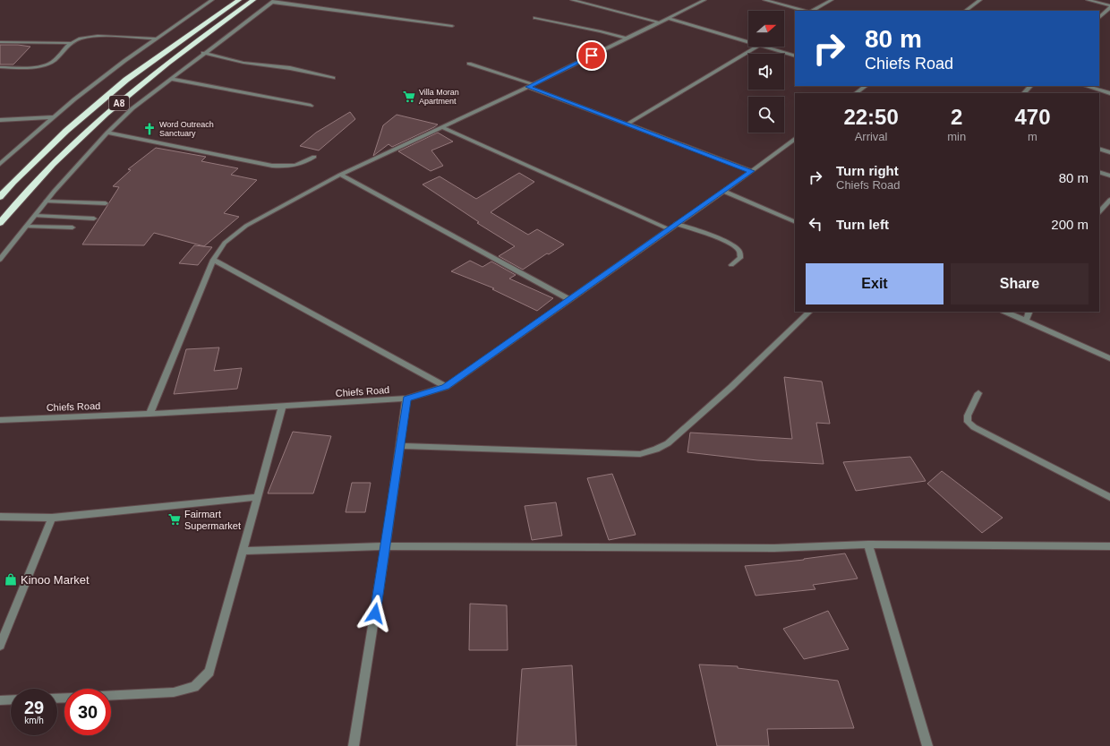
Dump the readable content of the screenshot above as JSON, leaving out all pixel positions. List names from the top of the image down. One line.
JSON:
{"streets":{"highway":["A8"],"street":["Chiefs Road"]},"places":{"supermarket":["Villa Moran Apartment","Fairmart Supermarket"],"church":["Word Outreach Sanctuary"],"shop":["Kinoo Market"]},"north":"right","page":{"turn":["80 m","Chiefs Road"],"eta":["22:50","Arrival","2","min","470","m"],"list":[{"name":"Turn right","note":"Chiefs Road","value":"80 m"},{"name":"Turn left","value":"200 m"}],"buttons":["Exit","Share"],"speed":"29 km/h","limit":"30"}}
